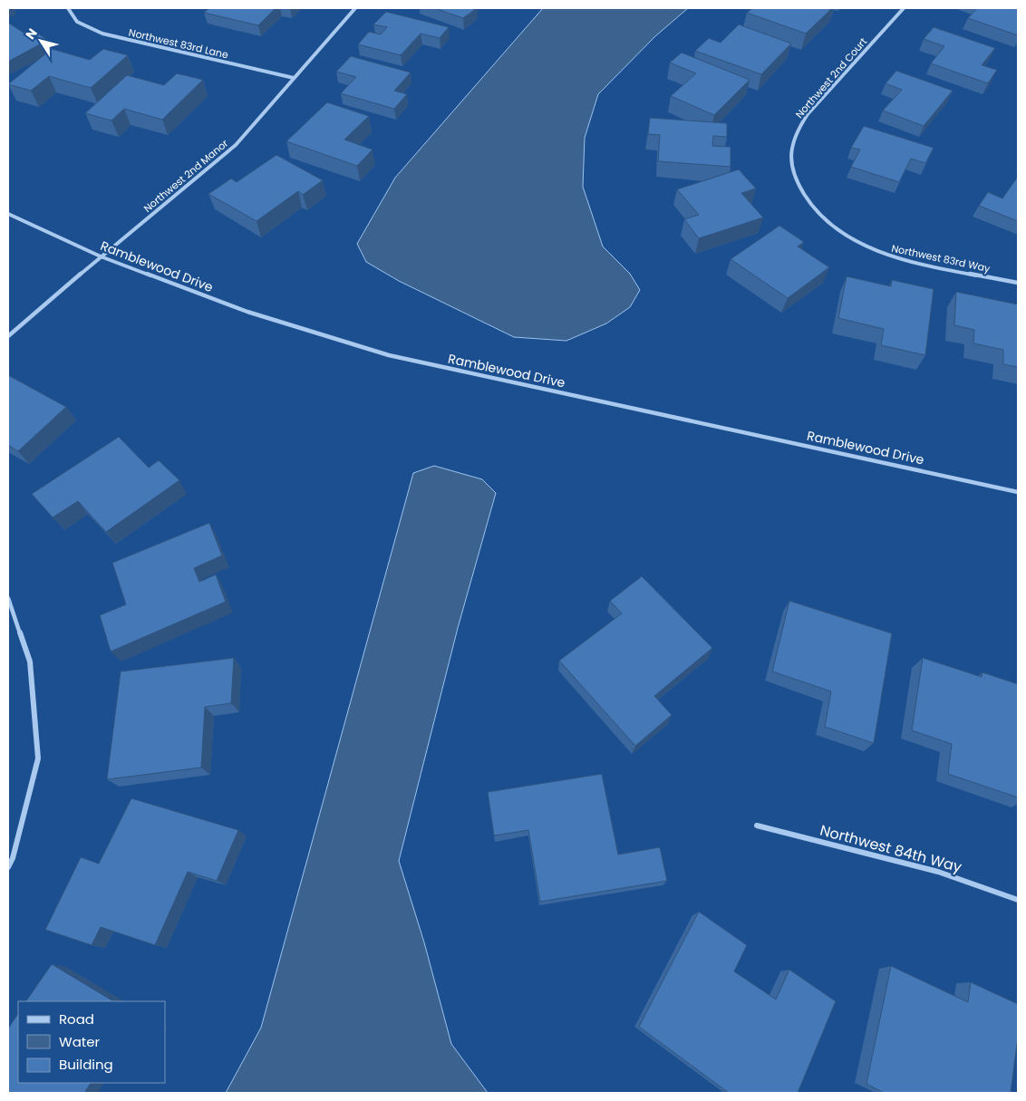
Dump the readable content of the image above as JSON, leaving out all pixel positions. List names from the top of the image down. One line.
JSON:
{"streets":{"street":["Northwest 83rd Lane","Northwest 2nd Court","Northwest 2nd Manor","Northwest 83rd Way","Ramblewood Drive","Northwest 84th Way"]},"crossings":[["Northwest 83rd Lane","Northwest 2nd Manor"],["Northwest 2nd Court","Northwest 83rd Way"],["Northwest 2nd Manor","Ramblewood Drive"]],"legend":["Road","Water","Building"],"north":"top left"}
